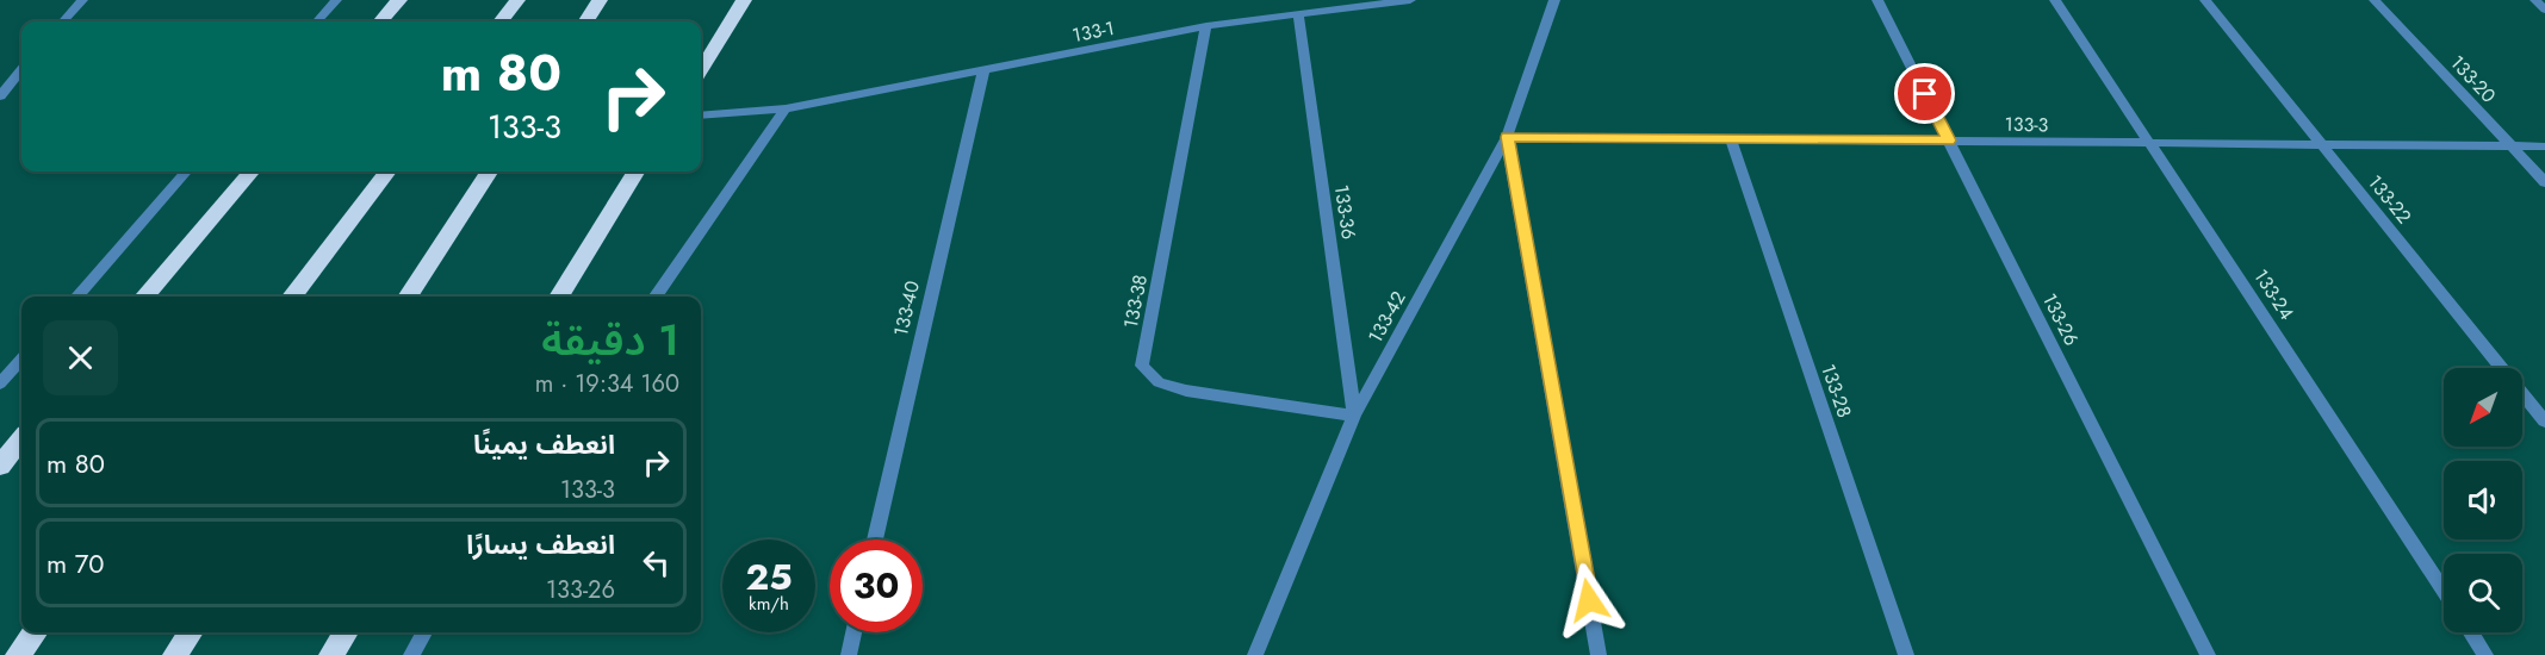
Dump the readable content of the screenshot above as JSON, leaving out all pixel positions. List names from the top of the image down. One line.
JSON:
{"streets":{"street":["133-1","133-20","133-3","133-22","133-36","133-24","133-38","133-40","133-42","133-26","133-28"]},"crossings":[["133-1","133-36"],["133-1","133-38"],["133-1","133-40"],["133-20","133-3"],["133-3","133-22"],["133-3","133-24"],["133-3","133-42"],["133-3","133-26"],["133-3","133-28"],["133-36","133-38"],["133-36","133-42"],["133-38","133-42"]],"north":"bottom left","page":{"turn":["80 m","133-3"],"heading":["1 دقيقة","160 m · 19:34"],"list":[{"name":"انعطف يمينًا","note":"133-3","value":"80 m"},{"name":"انعطف يسارًا","note":"133-26","value":"70 m"}],"speed":"25 km/h","limit":"30"}}
